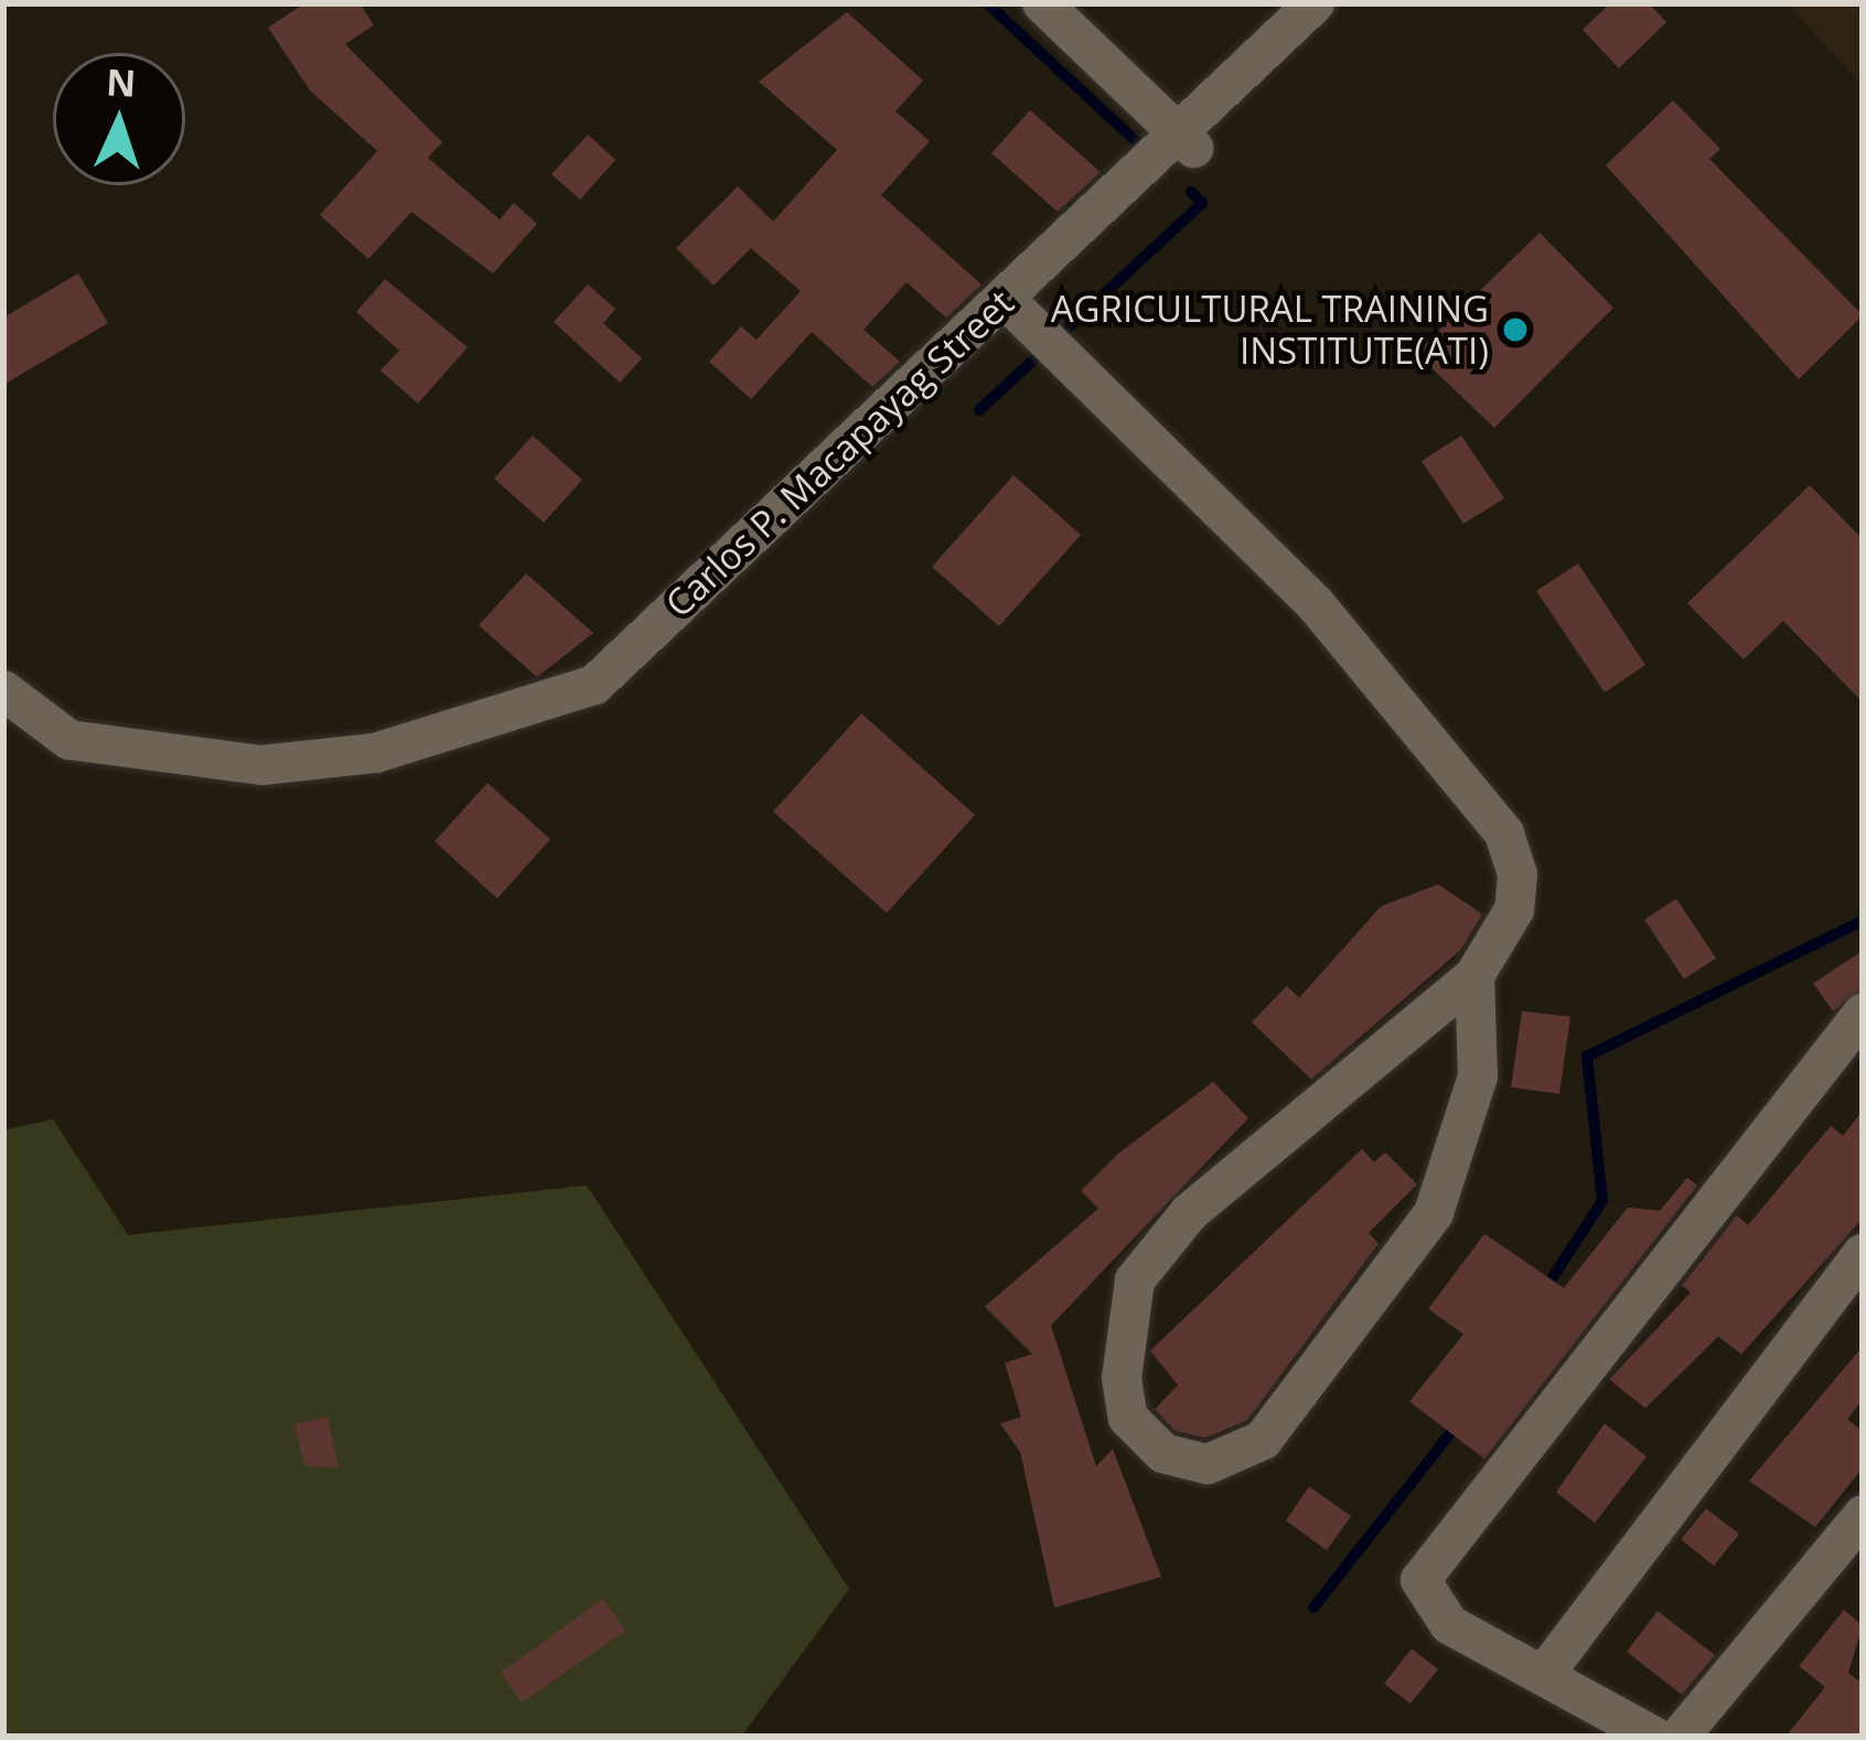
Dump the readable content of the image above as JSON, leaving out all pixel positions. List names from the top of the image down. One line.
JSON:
{"streets":{"street":["Carlos P. Macapayag Street"]},"places":["AGRICULTURAL TRAINING INSTITUTE(ATI)"],"north":"top"}
